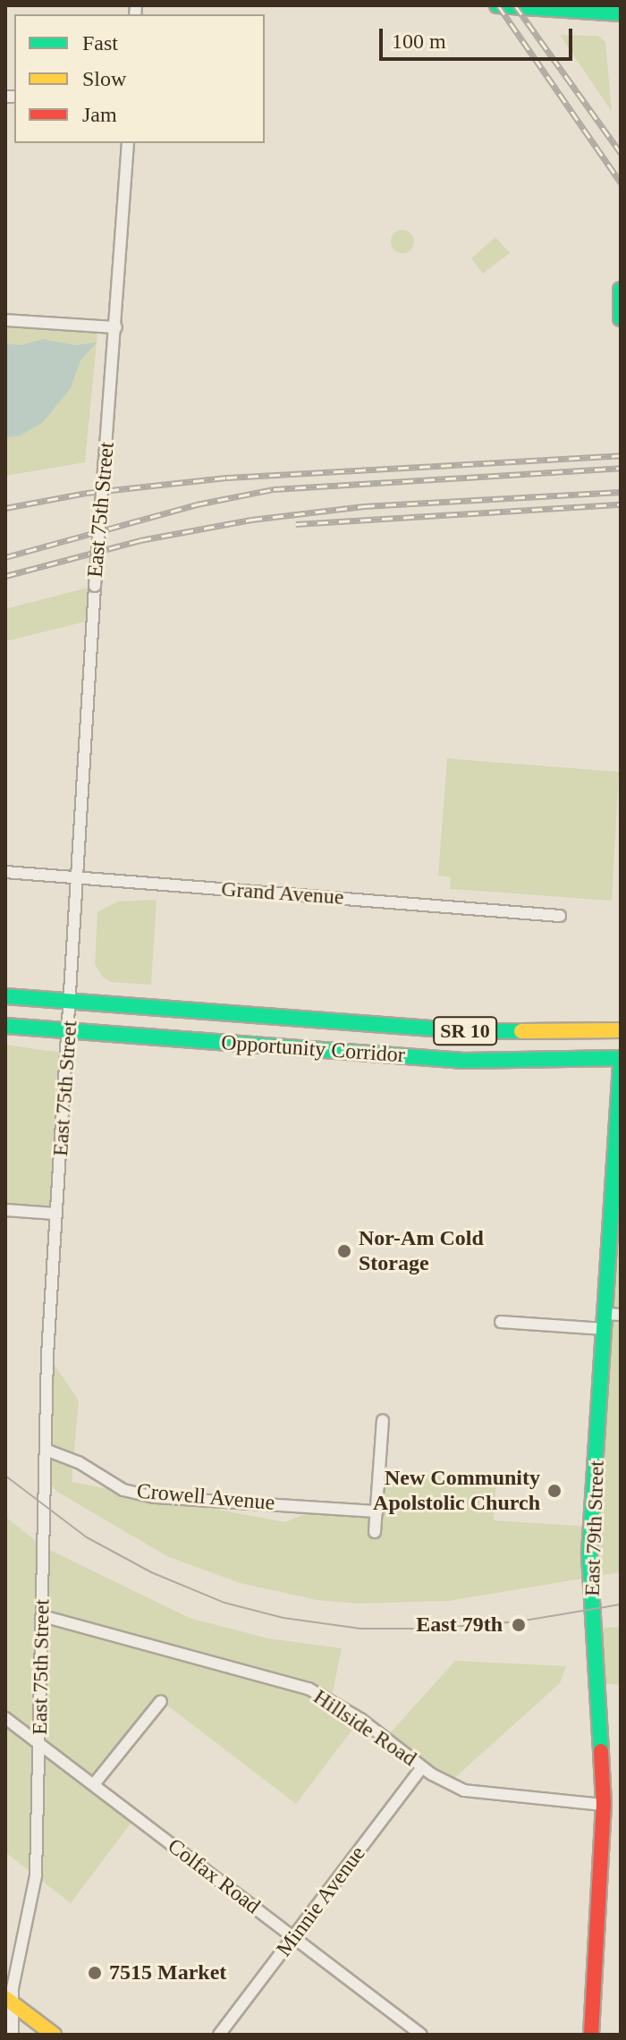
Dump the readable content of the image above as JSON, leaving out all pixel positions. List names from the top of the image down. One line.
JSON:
{"streets":{"main road":["SR 10","Opportunity Corridor","East 79th Street"],"street":["East 75th Street","Grand Avenue","Crowell Avenue","Hillside Road","Colfax Road","Minnie Avenue"]},"crossings":[["East 75th Street","Grand Avenue"],["East 75th Street","Opportunity Corridor"],["East 75th Street","Crowell Avenue"],["East 75th Street","Hillside Road"],["East 75th Street","Colfax Road"],["East 79th Street","Hillside Road"],["Hillside Road","Minnie Avenue"],["Colfax Road","Minnie Avenue"]],"places":["Nor-Am Cold Storage","New Community Apolstolic Church","East 79th","7515 Market"],"legend":["Fast","Slow","Jam"],"scale_bar":"100 m"}
